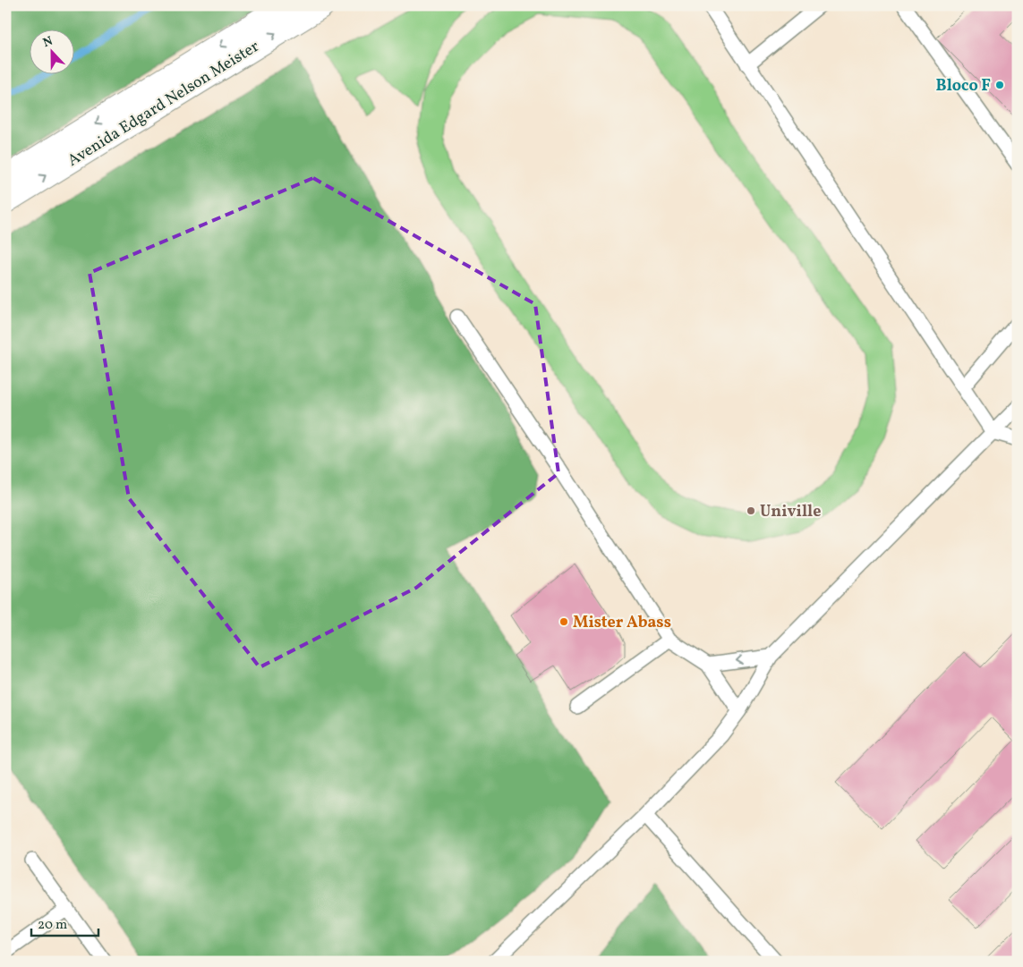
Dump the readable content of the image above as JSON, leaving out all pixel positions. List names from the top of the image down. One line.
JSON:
{"streets":{"main road":["Avenida Edgard Nelson Meister"]},"places":["Bloco F","Univille","Mister Abass"],"scale_bar":"20 m","north":"top"}
